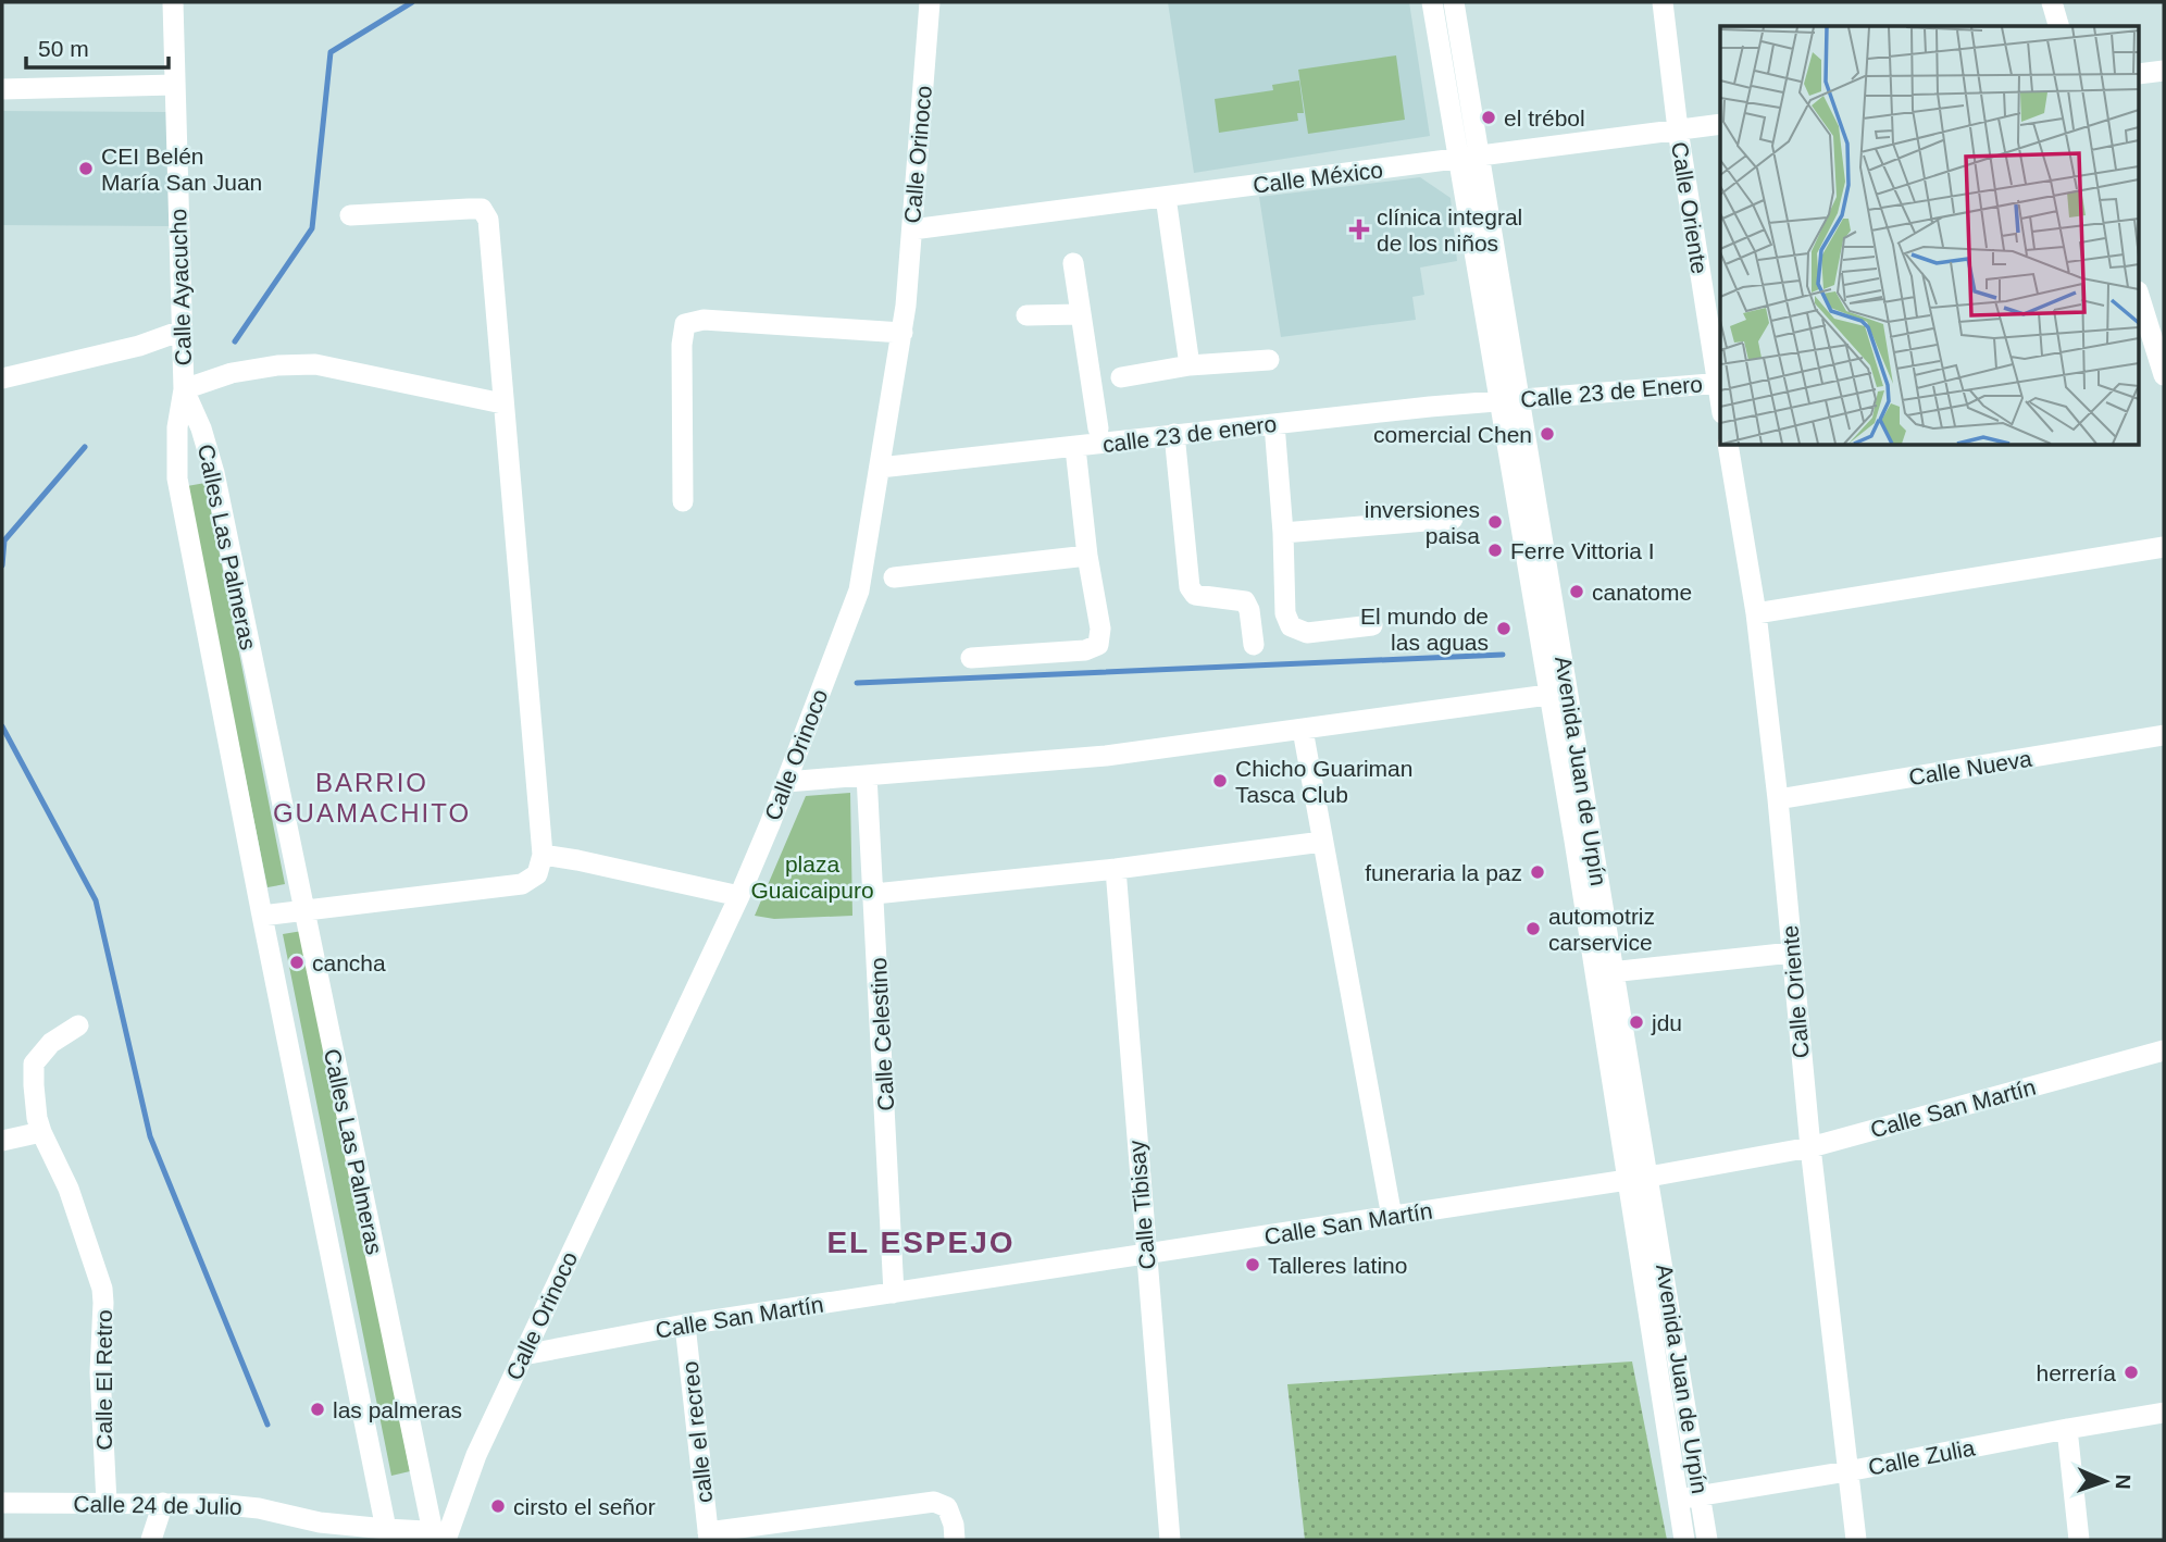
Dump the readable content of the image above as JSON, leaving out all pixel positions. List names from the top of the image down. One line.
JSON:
{"streets":{"street":["Calle Orinoco","Calle México","Calle Oriente","Calle Ayacucho","Calle 23 de Enero","calle 23 de enero","Calles Las Palmeras","Calle Nueva","Avenida Juan de Urpín","Calle Celestino","Calle San Martín","Calle Tibisay","Calle El Retro","calle el recreo","Calle Zulia","Calle 24 de Julio"]},"crossings":[["Calle Orinoco","Calle México"],["Calle Orinoco","calle 23 de enero"],["Calle Orinoco","Calles Las Palmeras"],["Calle Orinoco","Calle San Martín"],["Calle Orinoco","Calle 24 de Julio"],["Calle México","Calle Oriente"],["Calle México","Avenida Juan de Urpín"],["Calle Oriente","Calle 23 de Enero"],["Calle Oriente","Calle Nueva"],["Calle Oriente","Calle San Martín"],["Calle Oriente","Calle Zulia"],["Calle Ayacucho","Calles Las Palmeras"],["Calle 23 de Enero","calle 23 de enero"],["Calle 23 de Enero","Avenida Juan de Urpín"],["calle 23 de enero","Avenida Juan de Urpín"],["Calles Las Palmeras","Calle 24 de Julio"],["Avenida Juan de Urpín","Calle San Martín"],["Avenida Juan de Urpín","Calle Zulia"],["Calle Celestino","Calle San Martín"],["Calle San Martín","Calle Tibisay"],["Calle San Martín","calle el recreo"],["Calle El Retro","Calle 24 de Julio"]],"districts":["BARRIO GUAMACHITO","EL ESPEJO"],"parks":["plaza Guaicaipuro"],"places":{"other":["el trébol","CEI Belén María San Juan","comercial Chen","inversiones paisa","Ferre Vittoria I","canatome","El mundo de las aguas","Chicho Guariman Tasca Club","funeraria la paz","automotriz carservice","cancha","jdu","Talleres latino","herrería","las palmeras","cirsto el señor"],"health":["clínica integral de los niños"]},"scale_bar":"50 m","north":"right"}
